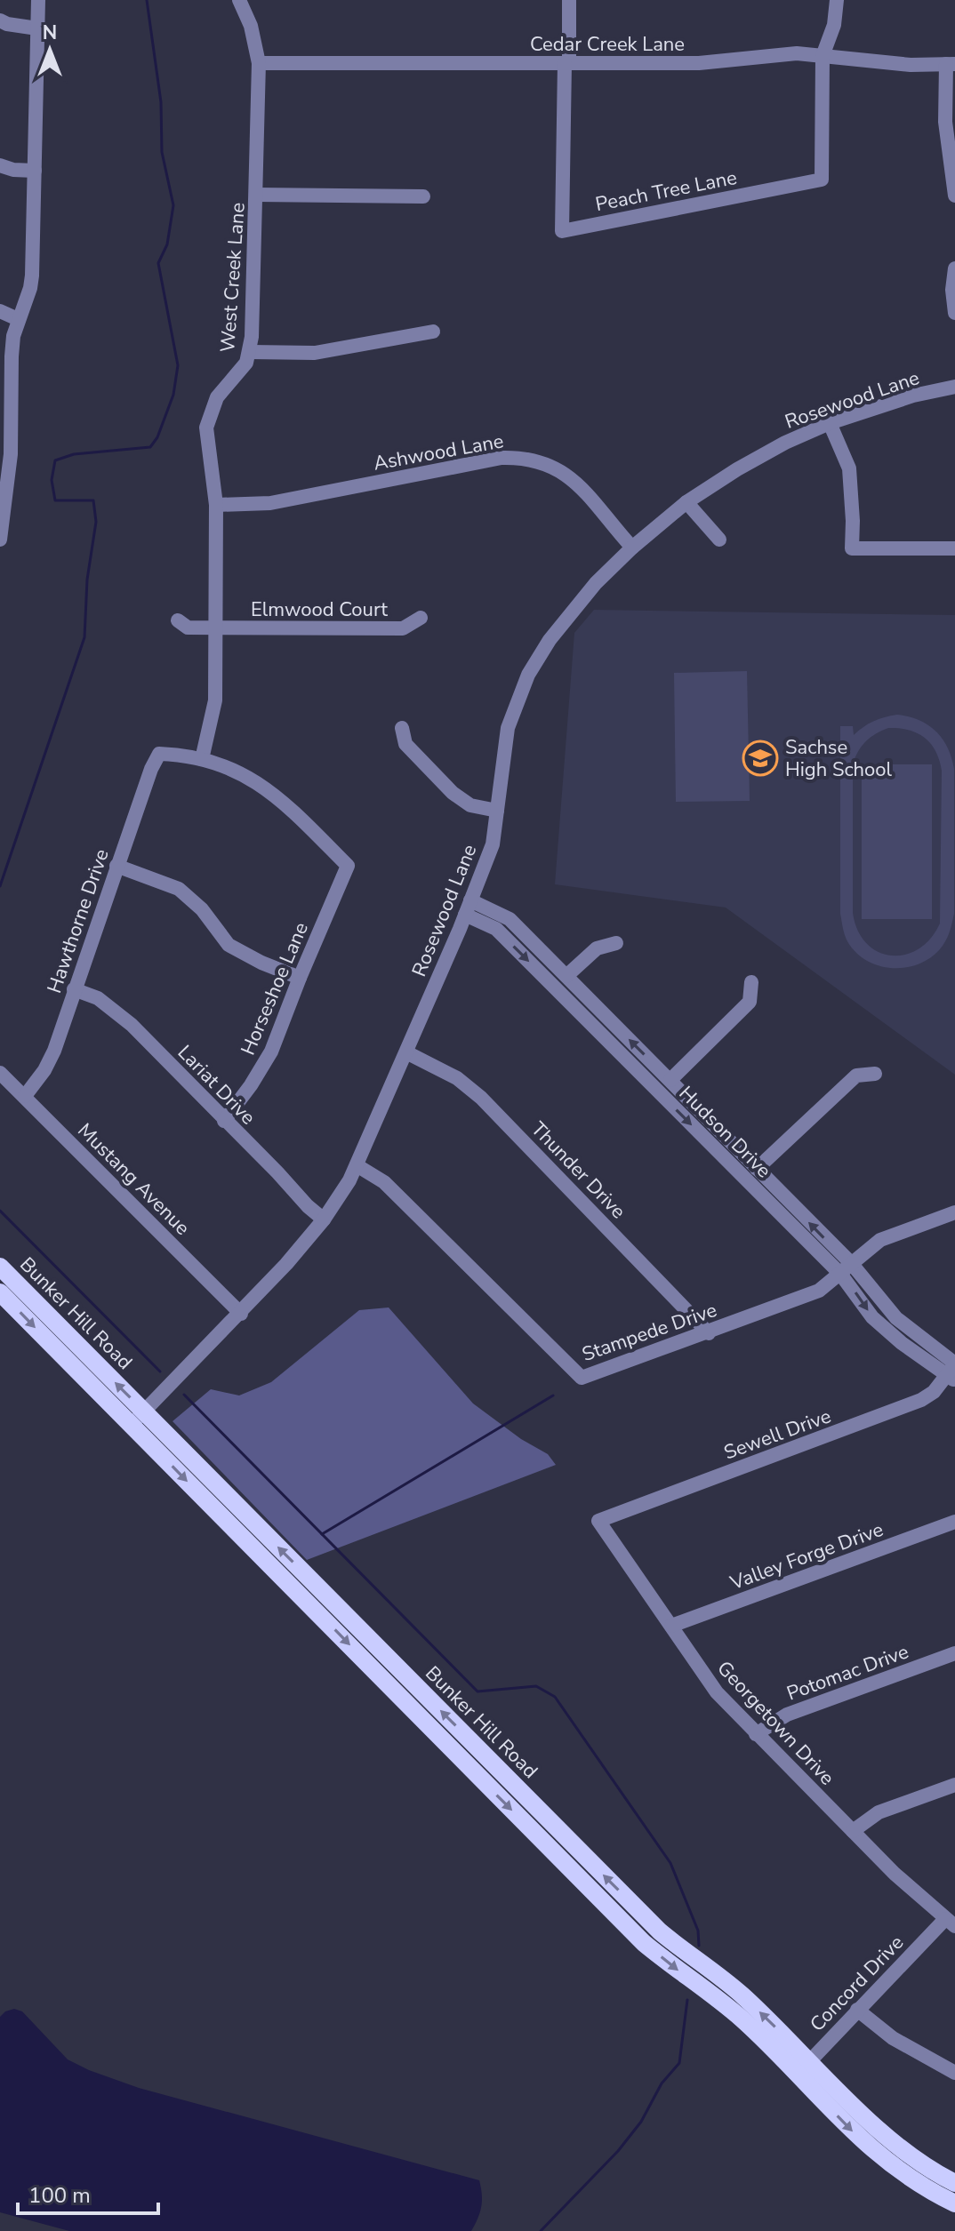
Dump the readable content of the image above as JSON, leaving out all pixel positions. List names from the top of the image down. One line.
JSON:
{"streets":{"main road":["Bunker Hill Road"],"street":["Cedar Creek Lane","Peach Tree Lane","West Creek Lane","Rosewood Lane","Ashwood Lane","Elmwood Court","Hawthorne Drive","Horseshoe Lane","Lariat Drive","Hudson Drive","Thunder Drive","Mustang Avenue","Stampede Drive","Sewell Drive","Valley Forge Drive","Potomac Drive","Georgetown Drive","Concord Drive"]},"crossings":[["Cedar Creek Lane","Peach Tree Lane"],["Cedar Creek Lane","West Creek Lane"],["West Creek Lane","Ashwood Lane"],["West Creek Lane","Elmwood Court"],["West Creek Lane","Hawthorne Drive"],["West Creek Lane","Horseshoe Lane"],["Rosewood Lane","Ashwood Lane"],["Rosewood Lane","Lariat Drive"],["Rosewood Lane","Hudson Drive"],["Rosewood Lane","Thunder Drive"],["Rosewood Lane","Mustang Avenue"],["Rosewood Lane","Bunker Hill Road"],["Rosewood Lane","Stampede Drive"],["Hawthorne Drive","Horseshoe Lane"],["Hawthorne Drive","Lariat Drive"],["Hawthorne Drive","Mustang Avenue"],["Horseshoe Lane","Lariat Drive"],["Hudson Drive","Stampede Drive"],["Hudson Drive","Sewell Drive"],["Thunder Drive","Stampede Drive"],["Bunker Hill Road","Concord Drive"],["Sewell Drive","Georgetown Drive"],["Valley Forge Drive","Georgetown Drive"],["Potomac Drive","Georgetown Drive"],["Georgetown Drive","Concord Drive"]],"places":{"school or university":["Sachse High School"]},"scale_bar":"100 m","north":"top"}
